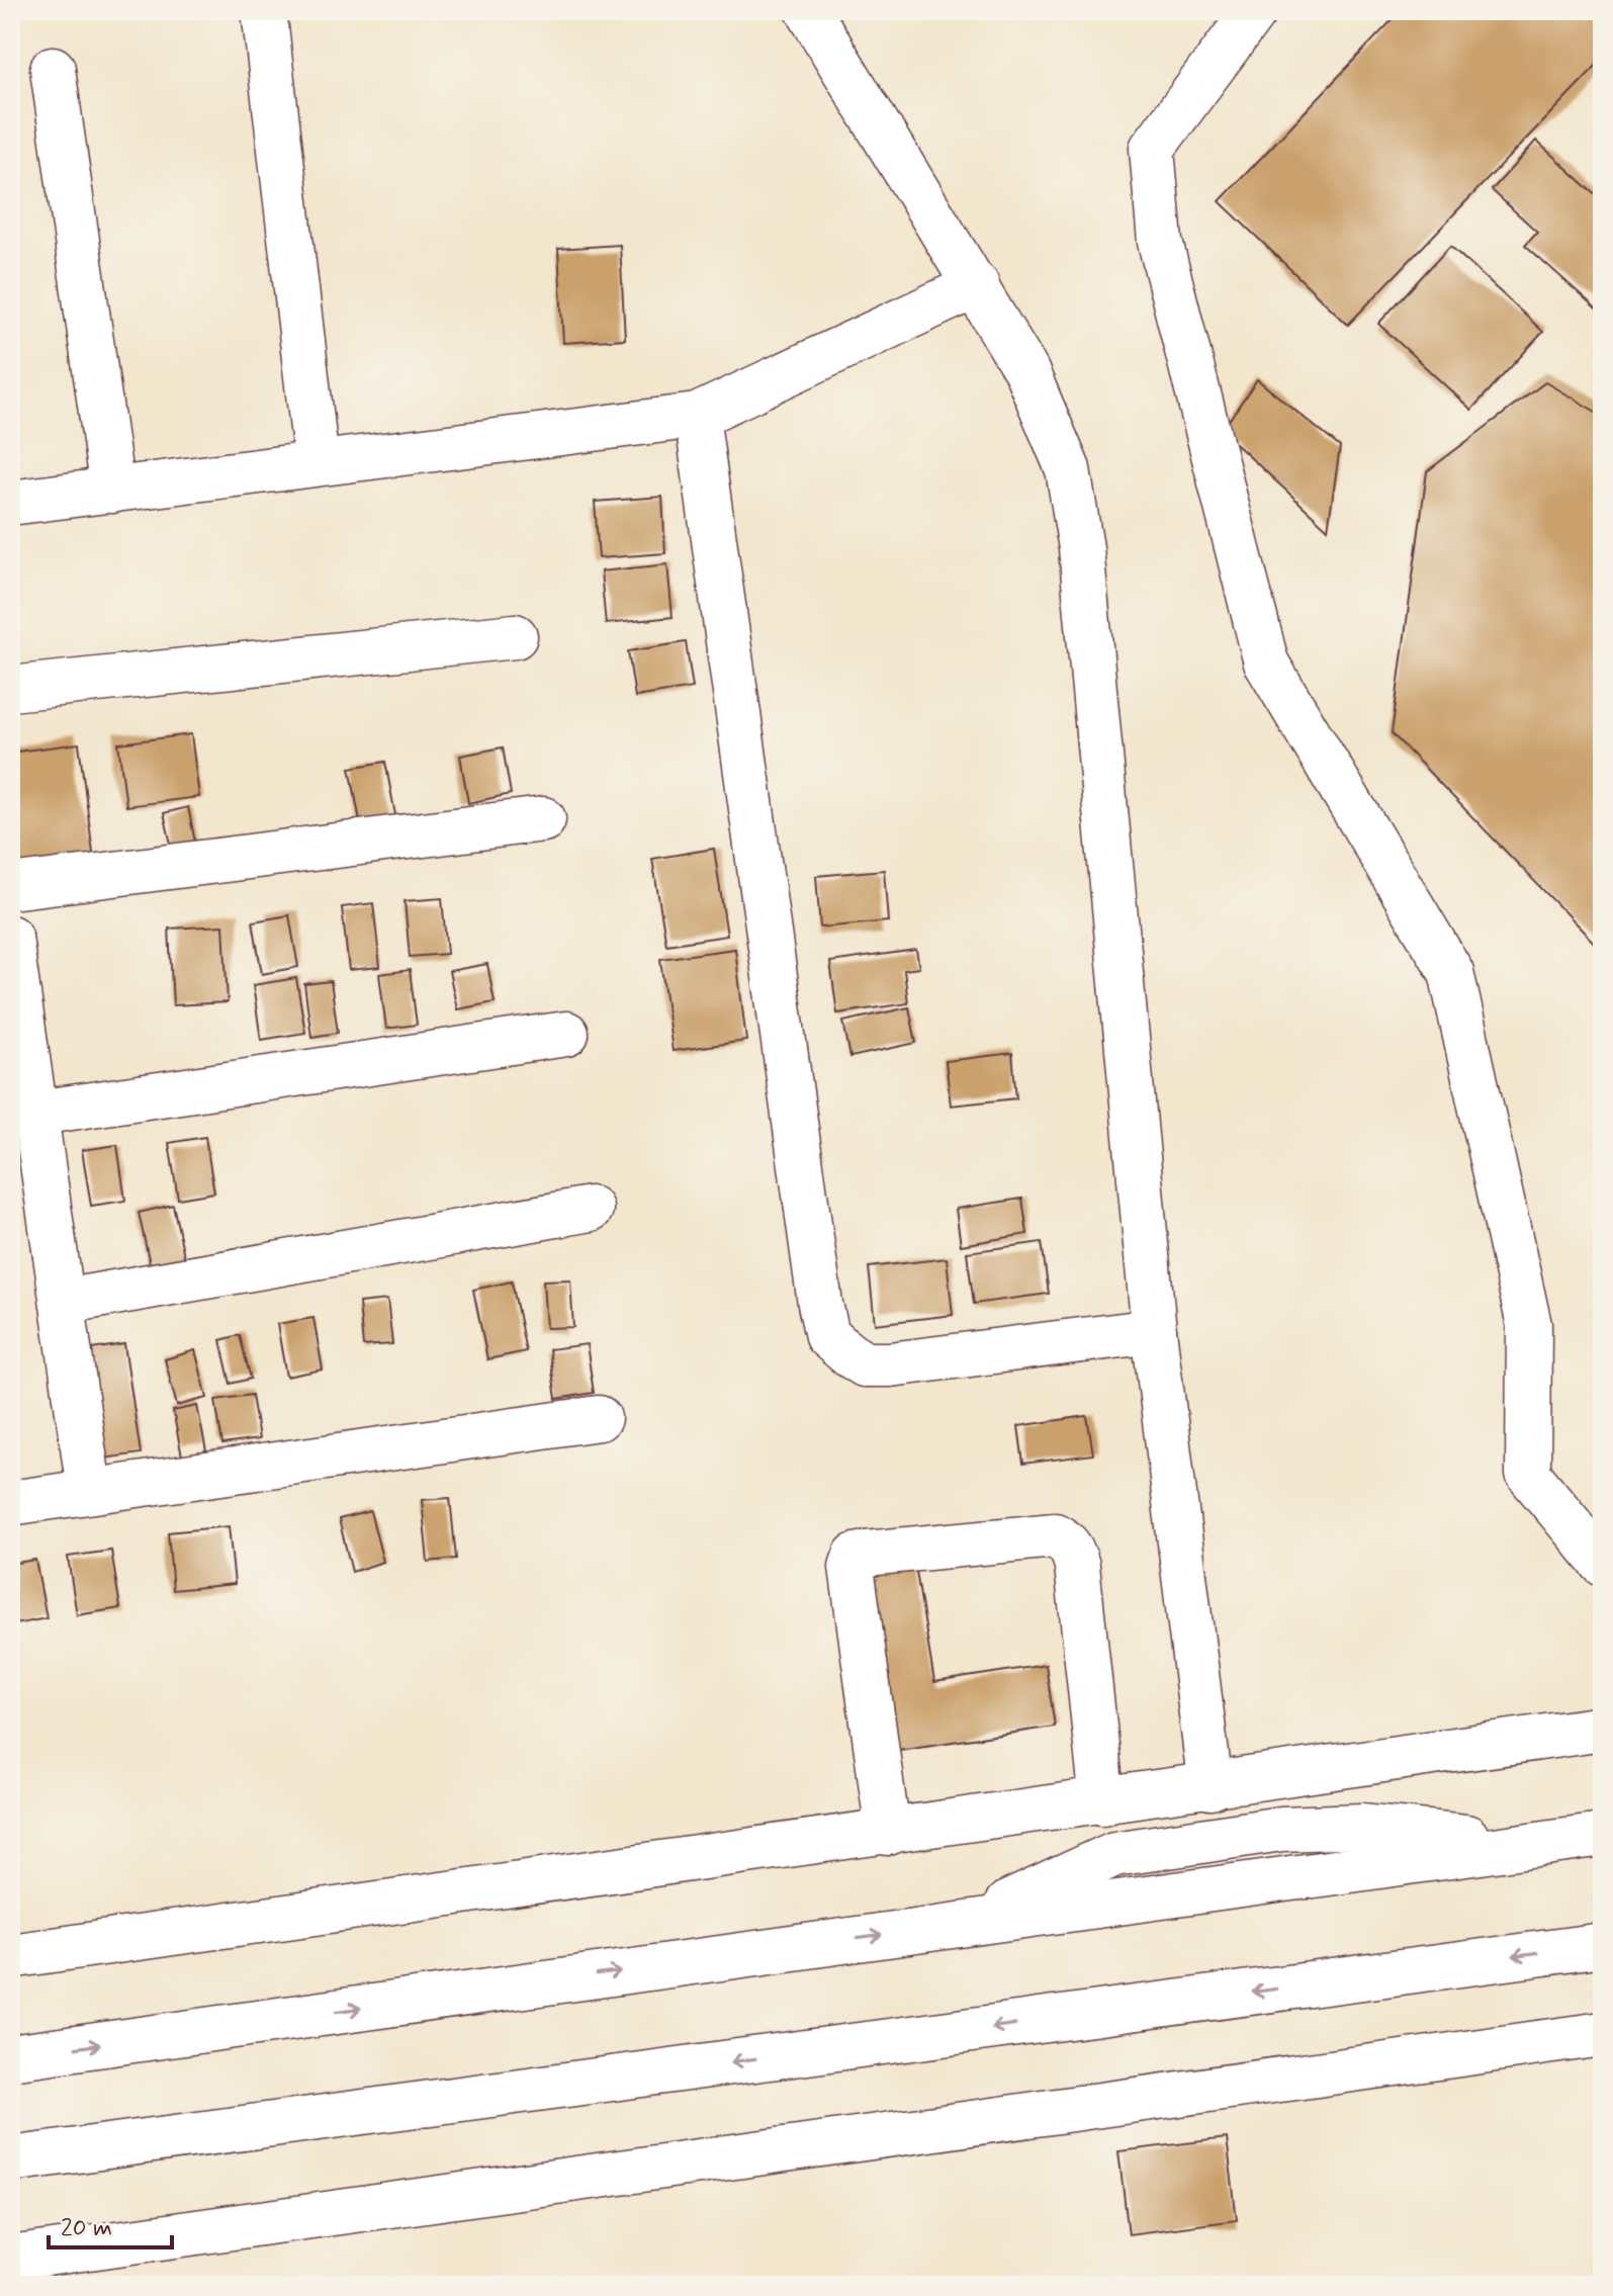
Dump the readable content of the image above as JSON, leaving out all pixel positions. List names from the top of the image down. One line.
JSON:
{"scale_bar":"20 m"}
